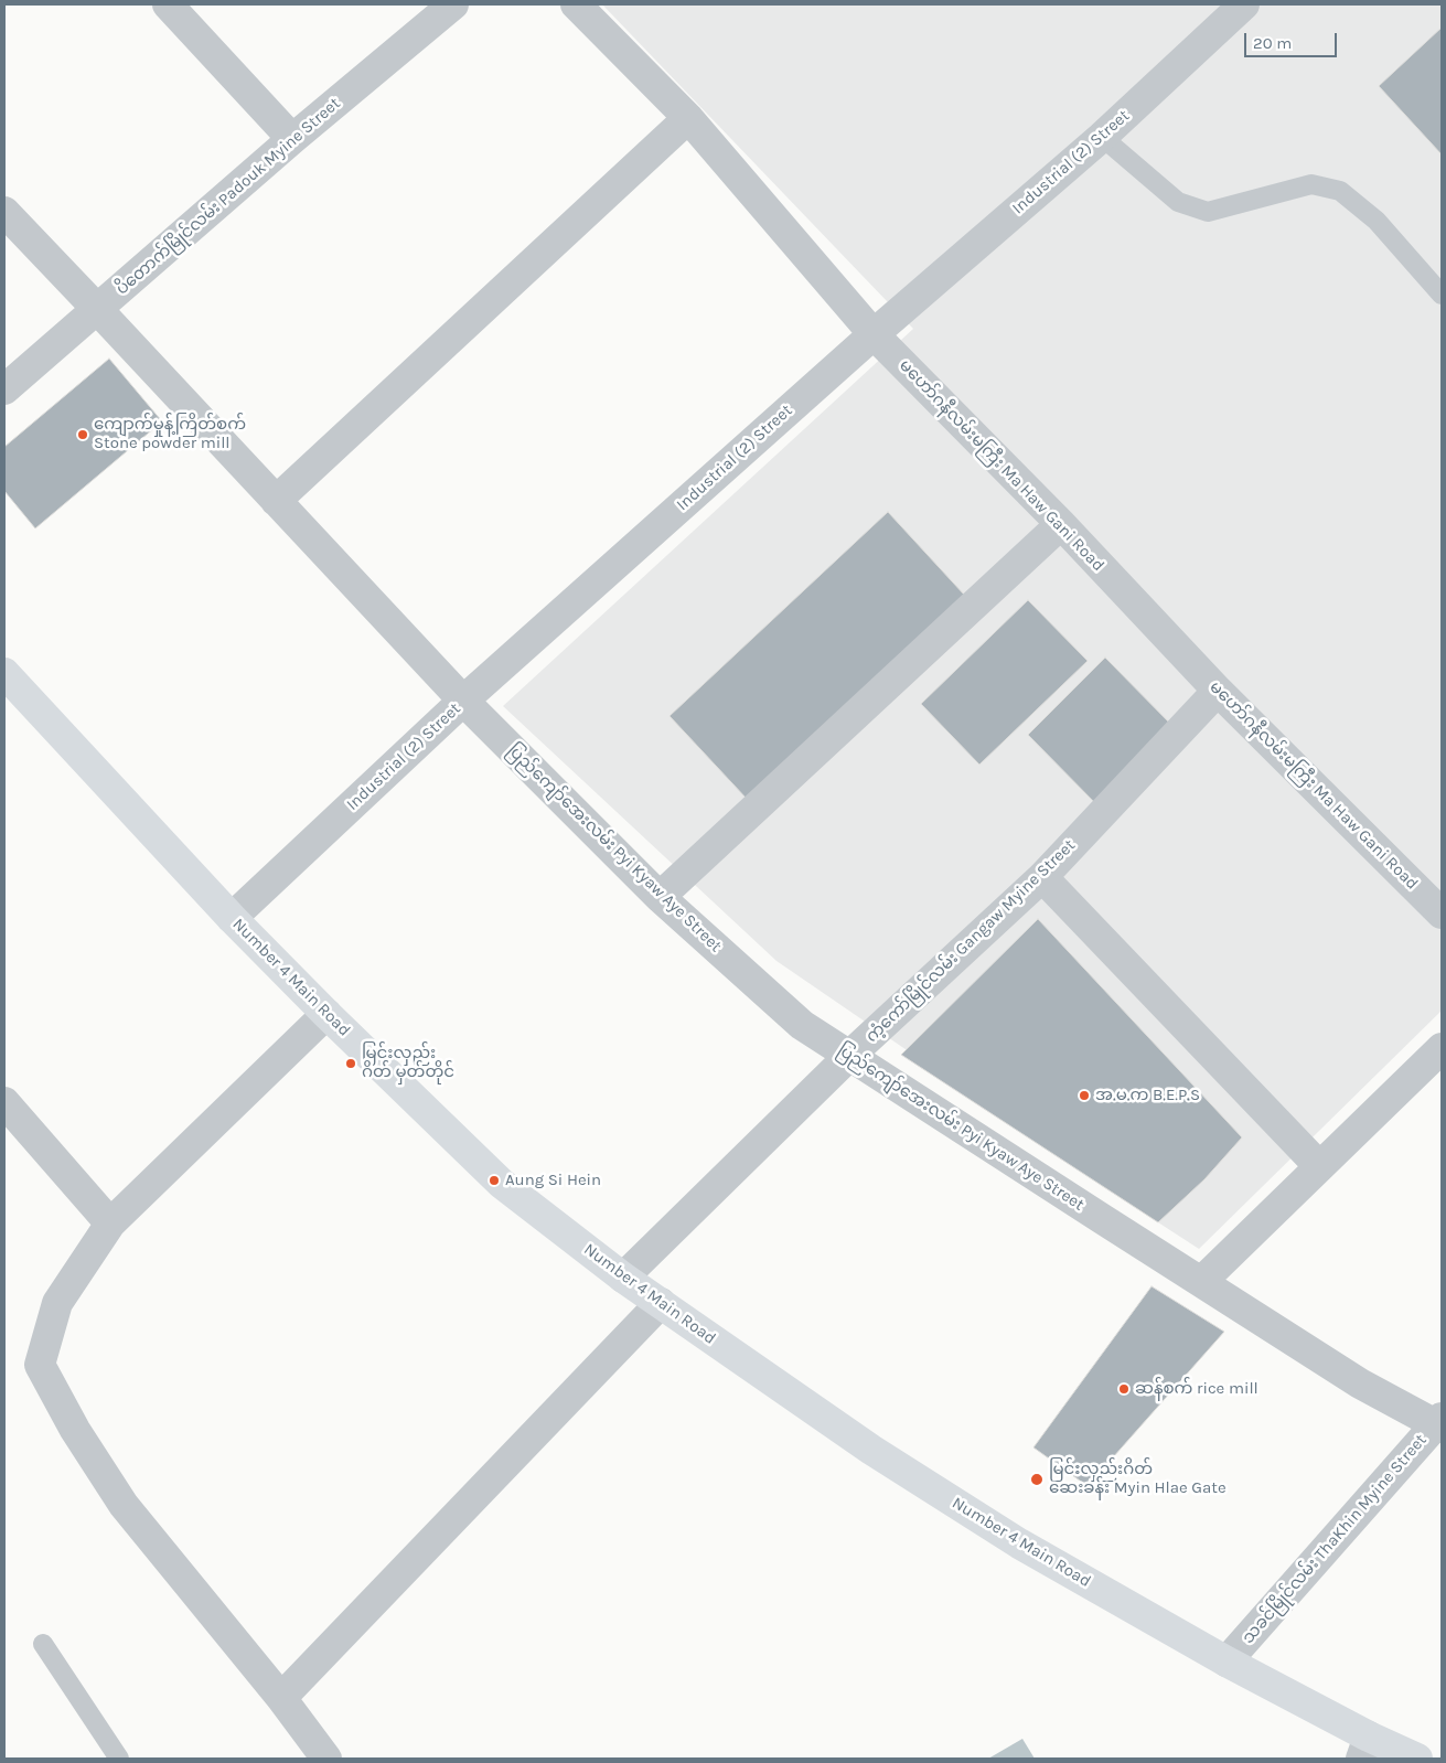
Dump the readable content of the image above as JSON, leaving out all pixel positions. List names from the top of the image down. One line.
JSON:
{"streets":{"main road":["Number 4 Main Road"],"street":["Industrial (2) Street","ပိတောက်မြိုင်လမ်း Padouk Myine Street","မဟော်ဂနီလမ်းမကြီး Ma Haw Gani Road","ပြည်ကျော်အေးလမ်း Pyi Kyaw Aye Street","ကံ့ကော်မြိုင်လမ်း Gangaw Myine Street","သခင်မြိုင်လမ်း ThaKhin Myine Street"]},"crossings":[["Industrial (2) Street","မဟော်ဂနီလမ်းမကြီး Ma Haw Gani Road"],["Industrial (2) Street","ပြည်ကျော်အေးလမ်း Pyi Kyaw Aye Street"],["Industrial (2) Street","Number 4 Main Road"],["ပိတောက်မြိုင်လမ်း Padouk Myine Street","ပြည်ကျော်အေးလမ်း Pyi Kyaw Aye Street"],["မဟော်ဂနီလမ်းမကြီး Ma Haw Gani Road","ကံ့ကော်မြိုင်လမ်း Gangaw Myine Street"],["ပြည်ကျော်အေးလမ်း Pyi Kyaw Aye Street","ကံ့ကော်မြိုင်လမ်း Gangaw Myine Street"],["ပြည်ကျော်အေးလမ်း Pyi Kyaw Aye Street","သခင်မြိုင်လမ်း ThaKhin Myine Street"],["ကံ့ကော်မြိုင်လမ်း Gangaw Myine Street","Number 4 Main Road"],["Number 4 Main Road","သခင်မြိုင်လမ်း ThaKhin Myine Street"]],"places":["ကျောက်မှုန့်ကြိတ်စက် Stone powder mill","မြင်းလှည်း ဂိတ် မှတ်တိုင်","အ.မ.က B.E.P.S","Aung Si Hein","ဆန်စက် rice mill","မြင်းလှည်းဂိတ် ဆေးခန်း Myin Hlae Gate"],"scale_bar":"20 m"}
